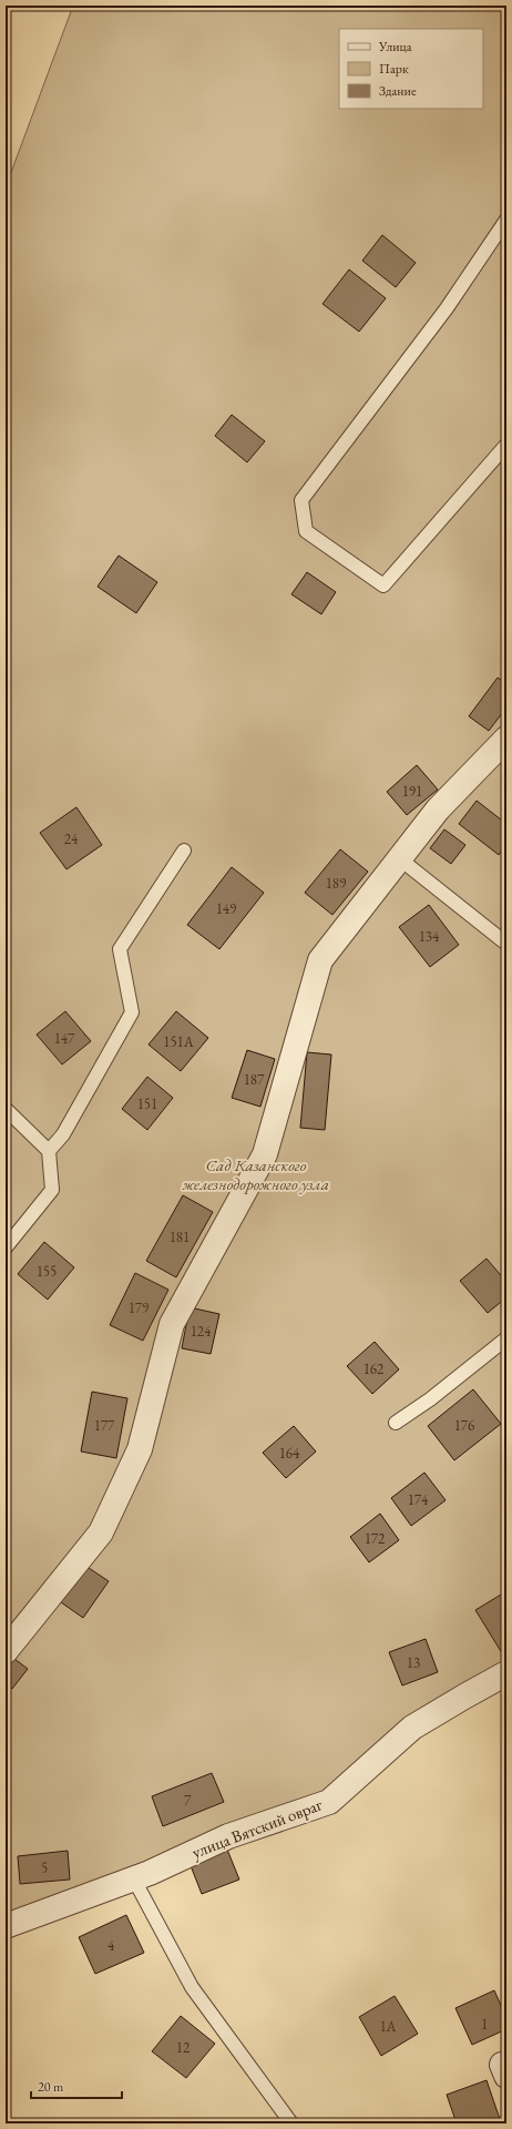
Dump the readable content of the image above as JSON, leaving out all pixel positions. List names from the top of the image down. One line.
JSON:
{"streets":{"street":["улица Вятский овраг"]},"parks":["Сад Казанского железнодорожного узла"],"house_numbers":["191","24","189","149","134","147","151А","187","151","181","155","179","124","162","177","176","164","174","172","13","7","5","4","1","1А","12"],"legend":["Улица","Парк","Здание"],"scale_bar":"20 m"}
